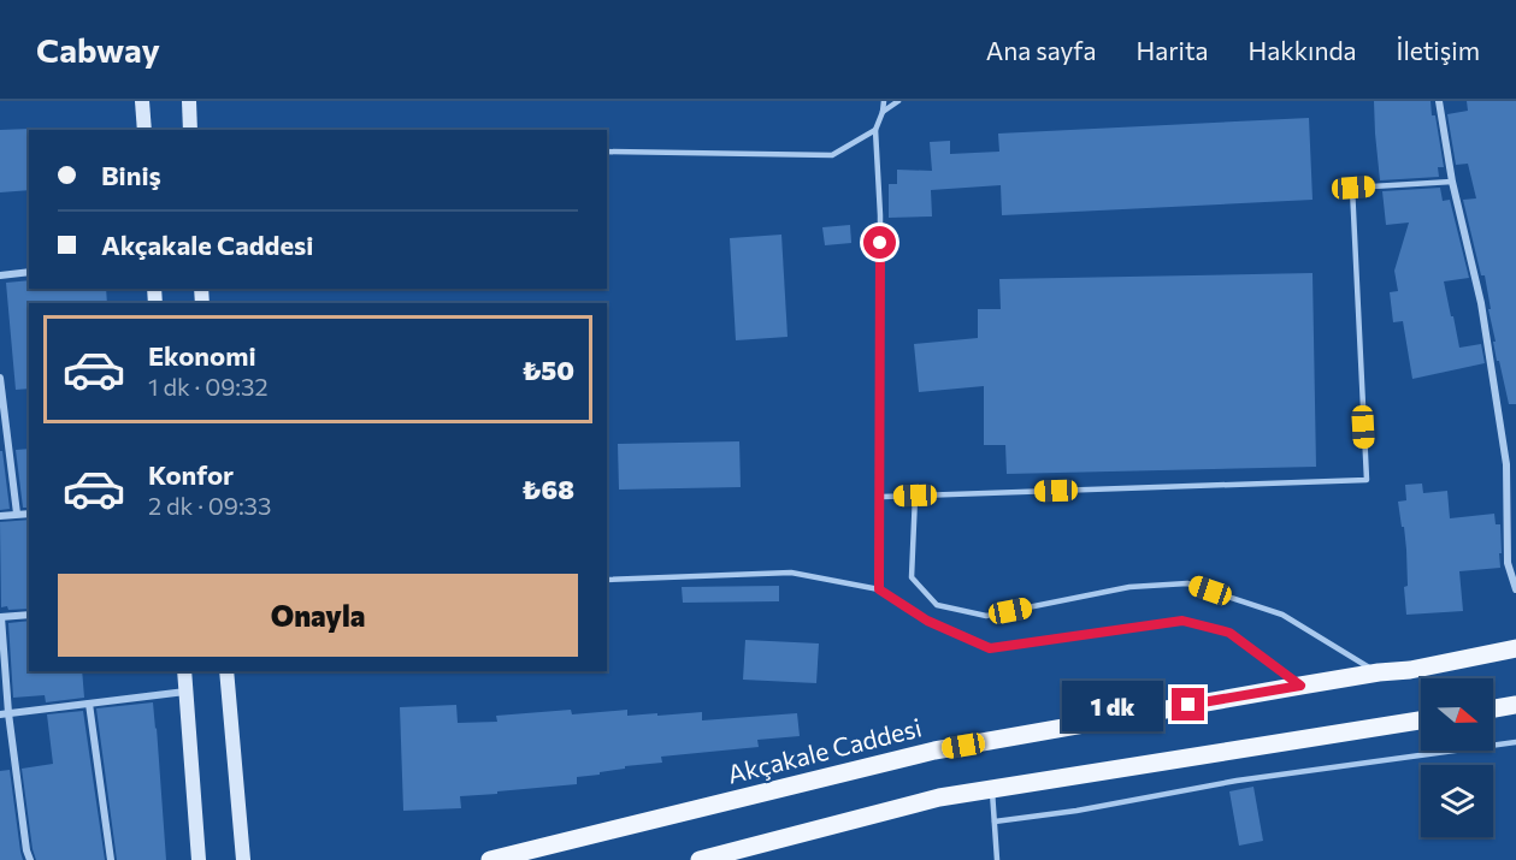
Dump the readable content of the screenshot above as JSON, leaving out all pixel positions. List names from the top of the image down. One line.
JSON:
{"streets":{"main road":["Akçakale Caddesi"]},"north":"right","page":{"header":"Cabway","nav":["Ana sayfa","Harita","Hakkında","İletişim"],"banner":["Biniş","Akçakale Caddesi"],"list":[{"name":"Ekonomi","note":"1 dk · 09:32","value":"₺50"},{"name":"Konfor","note":"2 dk · 09:33","value":"₺68"}],"buttons":"Onayla","bubble":"1 dk"}}
